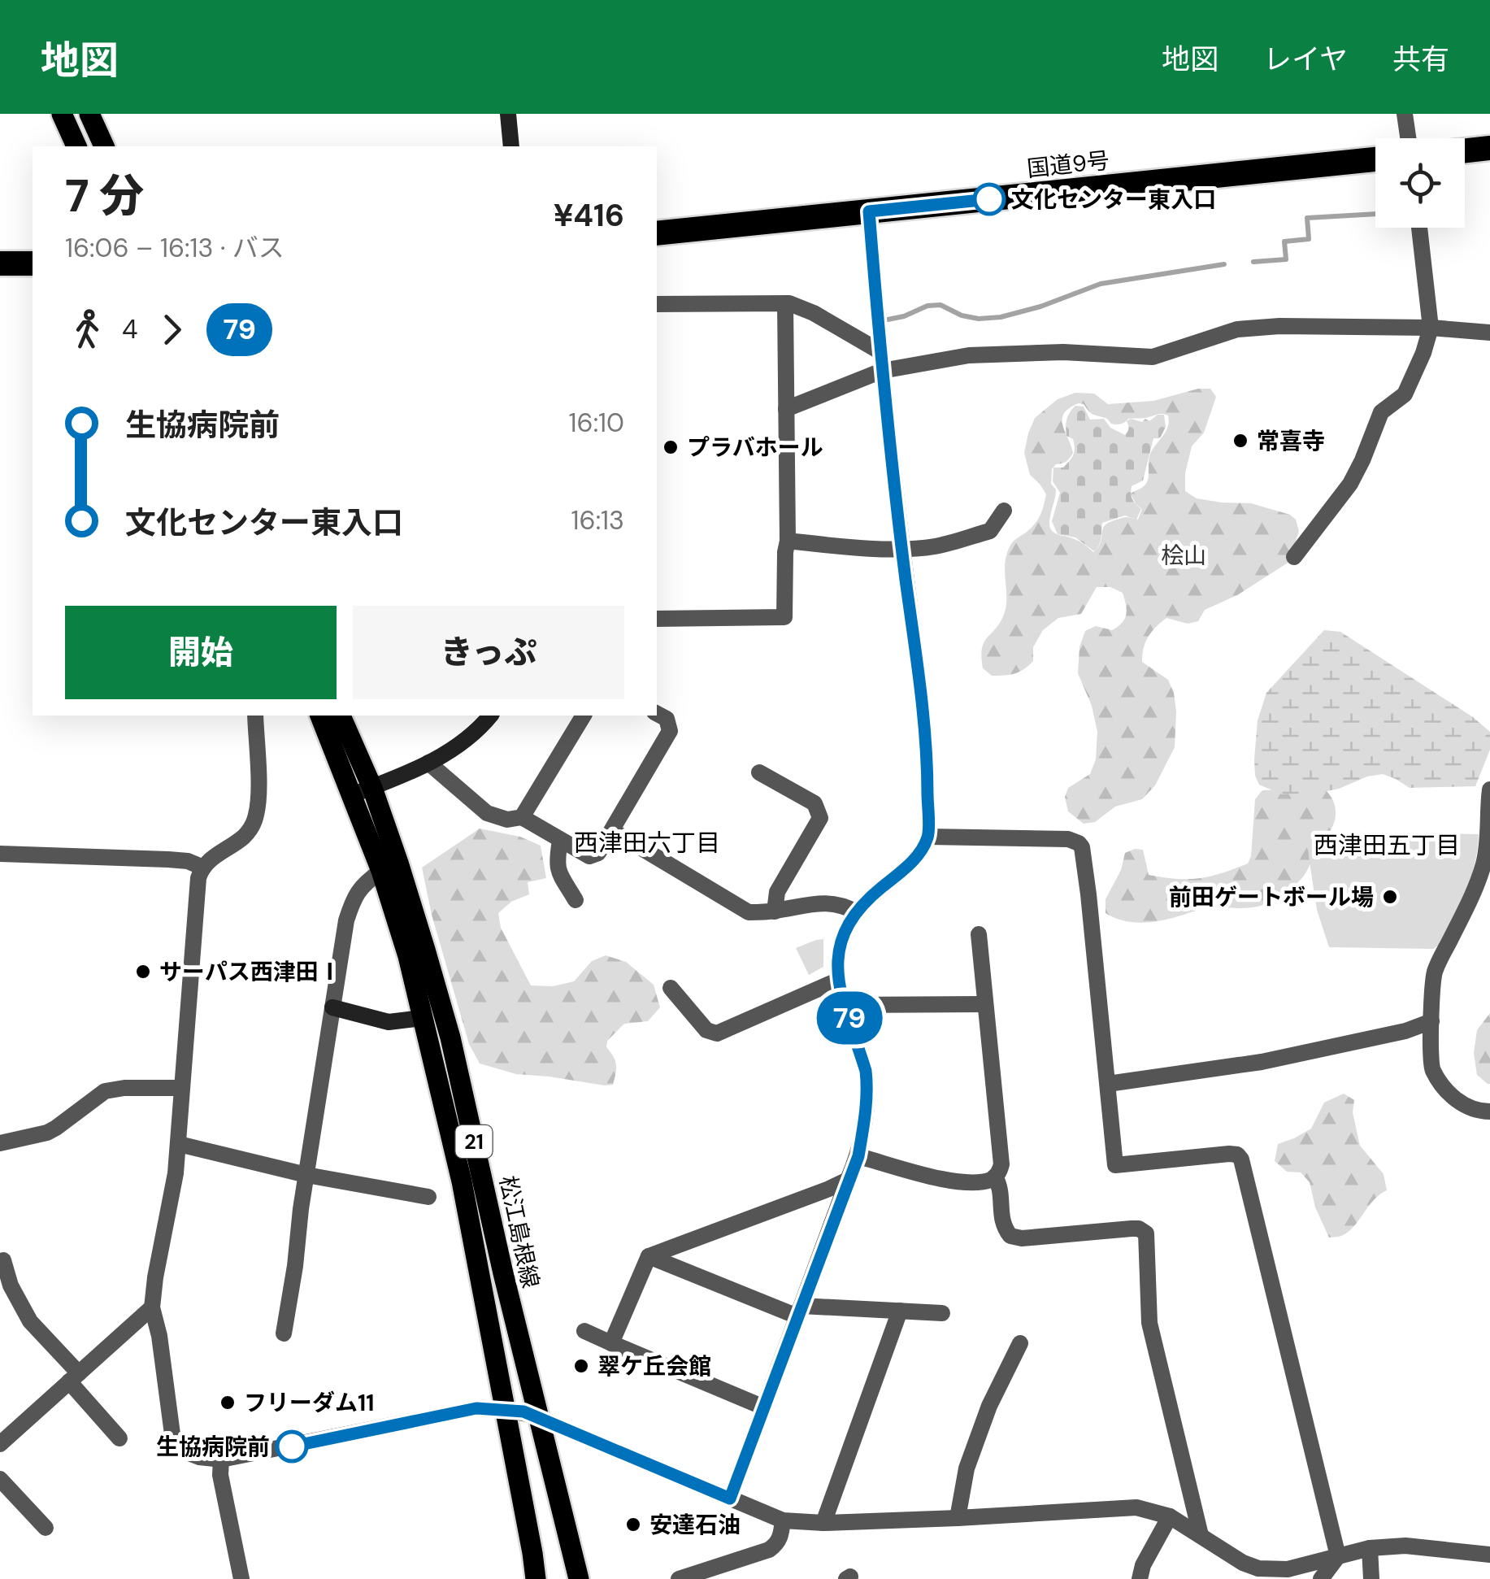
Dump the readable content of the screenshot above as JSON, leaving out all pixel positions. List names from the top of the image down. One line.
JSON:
{"streets":{"highway":["国道9号"],"main road":["21","松江島根線"]},"districts":["西津田六丁目","西津田五丁目"],"parks":["桧山"],"places":["文化センター東入口","常喜寺","プラバホール","前田ゲートボール場","サーパス西津田Ⅰ","翠ケ丘会館","フリーダム11","生協病院前","安達石油"],"lines":["bus line 79"],"page":{"header":"地図","nav":["地図","レイヤ","共有"],"on_map":"79","heading":["7 分","16:06 – 16:13 · バス","¥416"],"legs":["4","79"],"list":[{"name":"生協病院前","value":"16:10"},{"name":"文化センター東入口","value":"16:13"}],"buttons":["開始","きっぷ"]}}
